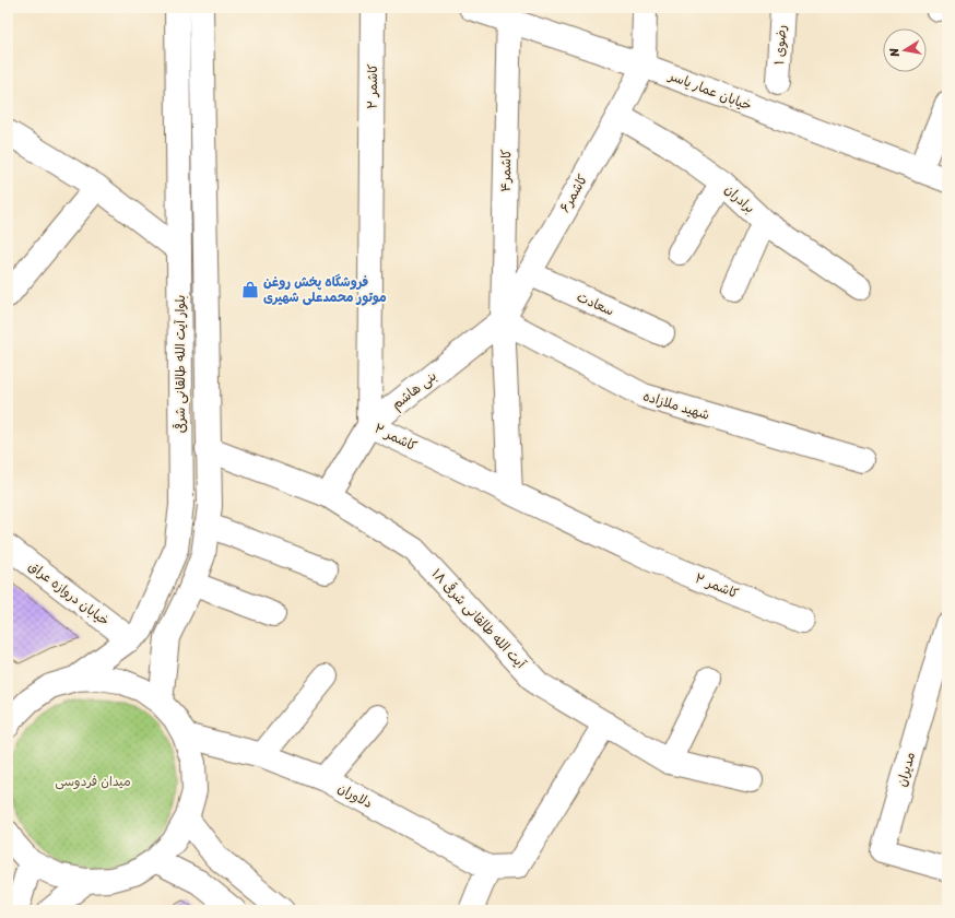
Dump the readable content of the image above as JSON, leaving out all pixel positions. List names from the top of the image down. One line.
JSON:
{"streets":{"street":["رضوی ۱","کاشمر ۲","خیابان عمار یاسر","کاشمر۴","کاشمر۶","برادران","سعادت","بلوار آیت الله طالقانی شرقی","بنی هاشم","شهید ملازاده","خیابان دروازه عراق","آیت الله طالقانی شرقی ۱۸","مدیران","دلاوران"]},"crossings":[["کاشمر ۲","کاشمر۴"],["کاشمر ۲","بنی هاشم"],["خیابان عمار یاسر","کاشمر۴"],["خیابان عمار یاسر","کاشمر۶"],["کاشمر۴","کاشمر۶"],["کاشمر۴","بنی هاشم"],["کاشمر۴","شهید ملازاده"],["کاشمر۶","برادران"],["کاشمر۶","سعادت"],["کاشمر۶","بنی هاشم"],["کاشمر۶","شهید ملازاده"],["بلوار آیت الله طالقانی شرقی","خیابان دروازه عراق"],["بلوار آیت الله طالقانی شرقی","آیت الله طالقانی شرقی ۱۸"],["بنی هاشم","شهید ملازاده"],["بنی هاشم","آیت الله طالقانی شرقی ۱۸"]],"parks":["میدان فردوسی"],"places":{"shop":["فروشگاه پخش روغن موتور محمدعلی شهیری"]},"north":"left"}
